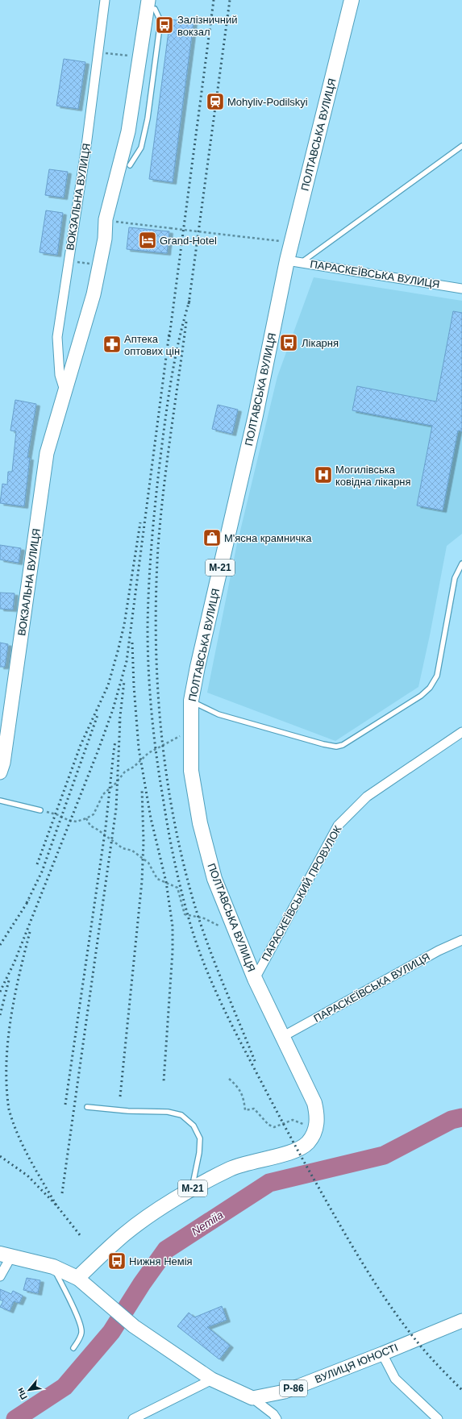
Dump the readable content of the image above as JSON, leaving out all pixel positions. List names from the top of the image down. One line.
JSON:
{"streets":{"highway":["ПОЛТАВСЬКА ВУЛИЦЯ","М-21"],"main road":["ВОКЗАЛЬНА ВУЛИЦЯ","ВУЛИЦЯ ЮНОСТІ","Р-86"],"street":["ПАРАСКЕЇВСЬКА ВУЛИЦЯ","ПАРАСКЕЇВСЬКИЙ ПРОВУЛОК"]},"crossings":[["ПОЛТАВСЬКА ВУЛИЦЯ","ПАРАСКЕЇВСЬКА ВУЛИЦЯ"],["ПОЛТАВСЬКА ВУЛИЦЯ","ПАРАСКЕЇВСЬКИЙ ПРОВУЛОК"]],"water":["Nemiia"],"places":{"bus stop":["Залізничний вокзал","Лікарня","Нижня Немія"],"station":["Mohyliv-Podilskyi"],"hotel":["Grand-Hotel"],"pharmacy":["Аптека оптових цін"],"hospital":["Могилівська ковідна лікарня"],"shop":["М'ясна крамничка"]},"north":"bottom left"}
